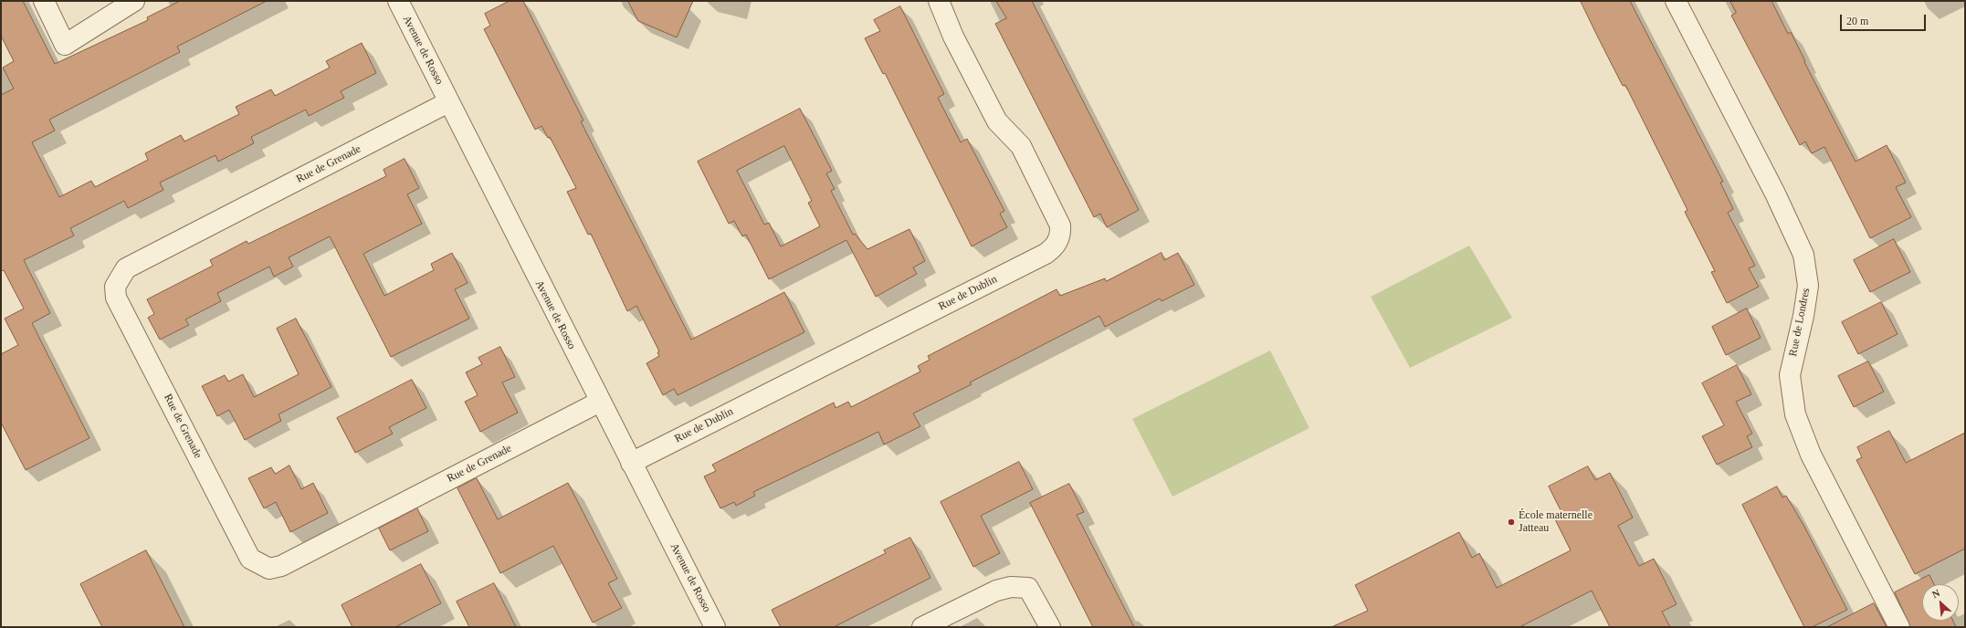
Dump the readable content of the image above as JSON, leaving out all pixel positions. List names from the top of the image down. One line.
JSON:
{"streets":{"street":["Avenue de Rosso","Rue de Grenade","Rue de Dublin","Rue de Londres"]},"crossings":[["Avenue de Rosso","Rue de Grenade"],["Avenue de Rosso","Rue de Dublin"]],"places":["École maternelle Jatteau"],"scale_bar":"20 m","north":"top left"}
